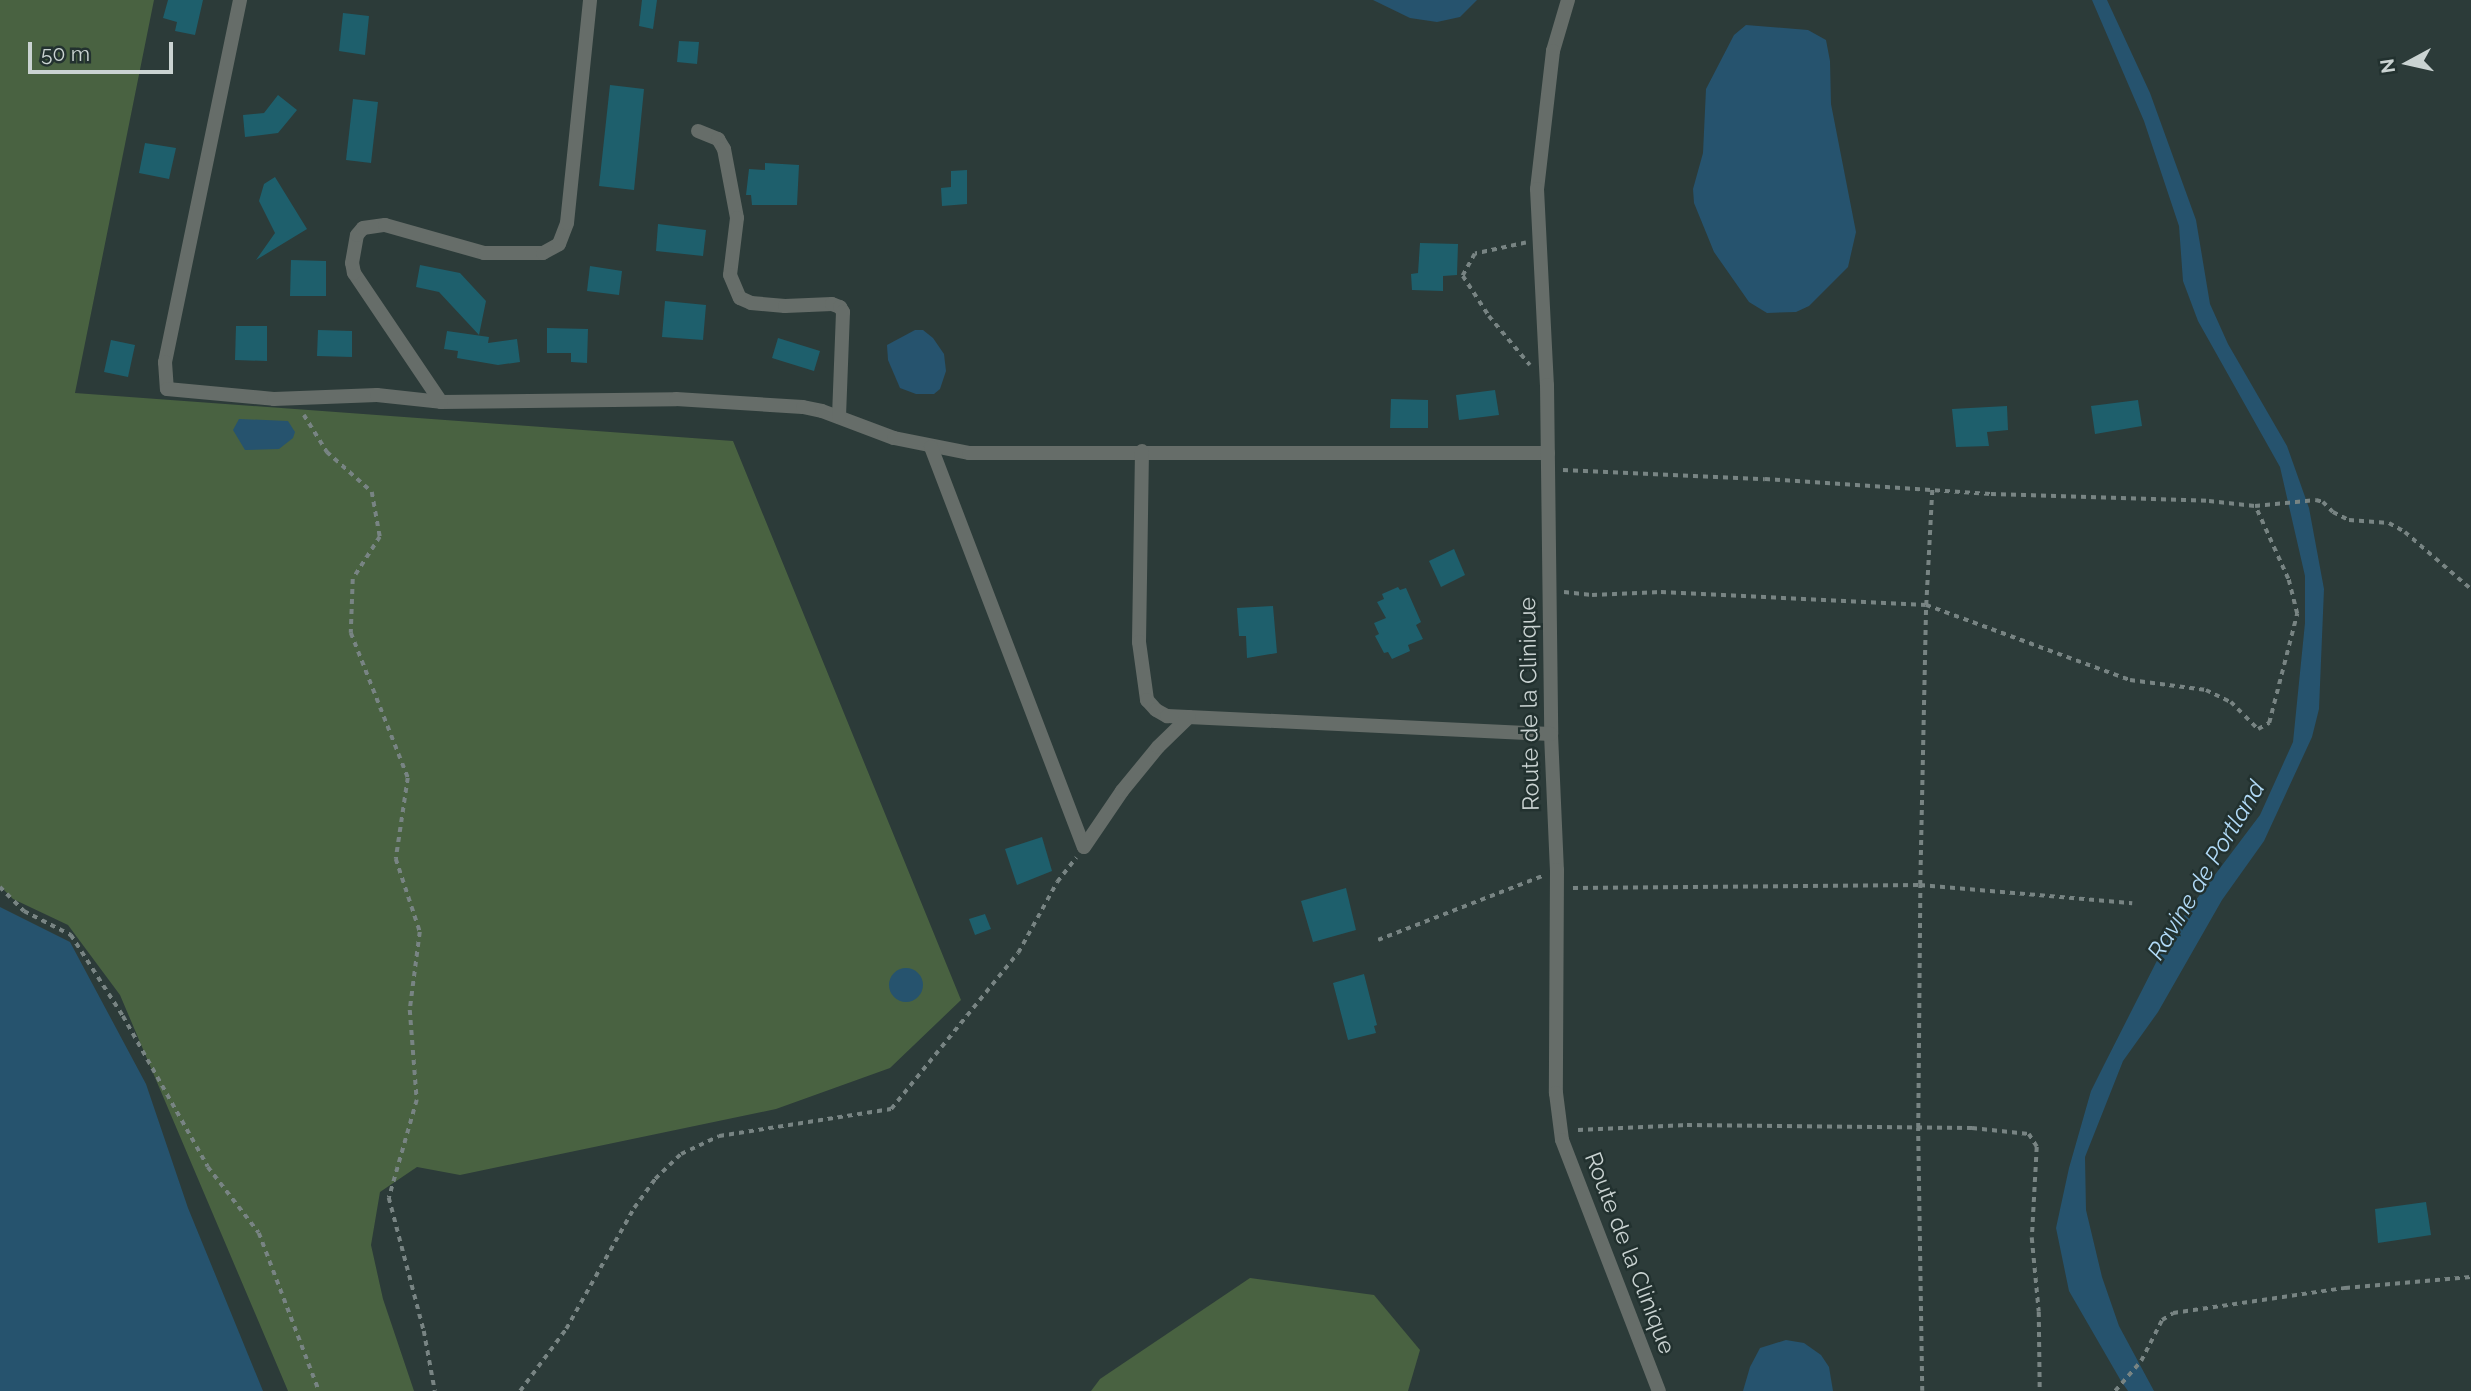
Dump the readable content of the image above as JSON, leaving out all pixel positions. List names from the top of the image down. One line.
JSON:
{"streets":{"street":["Route de la Clinique"]},"water":["Ravine de Portland"],"scale_bar":"50 m","north":"left"}
